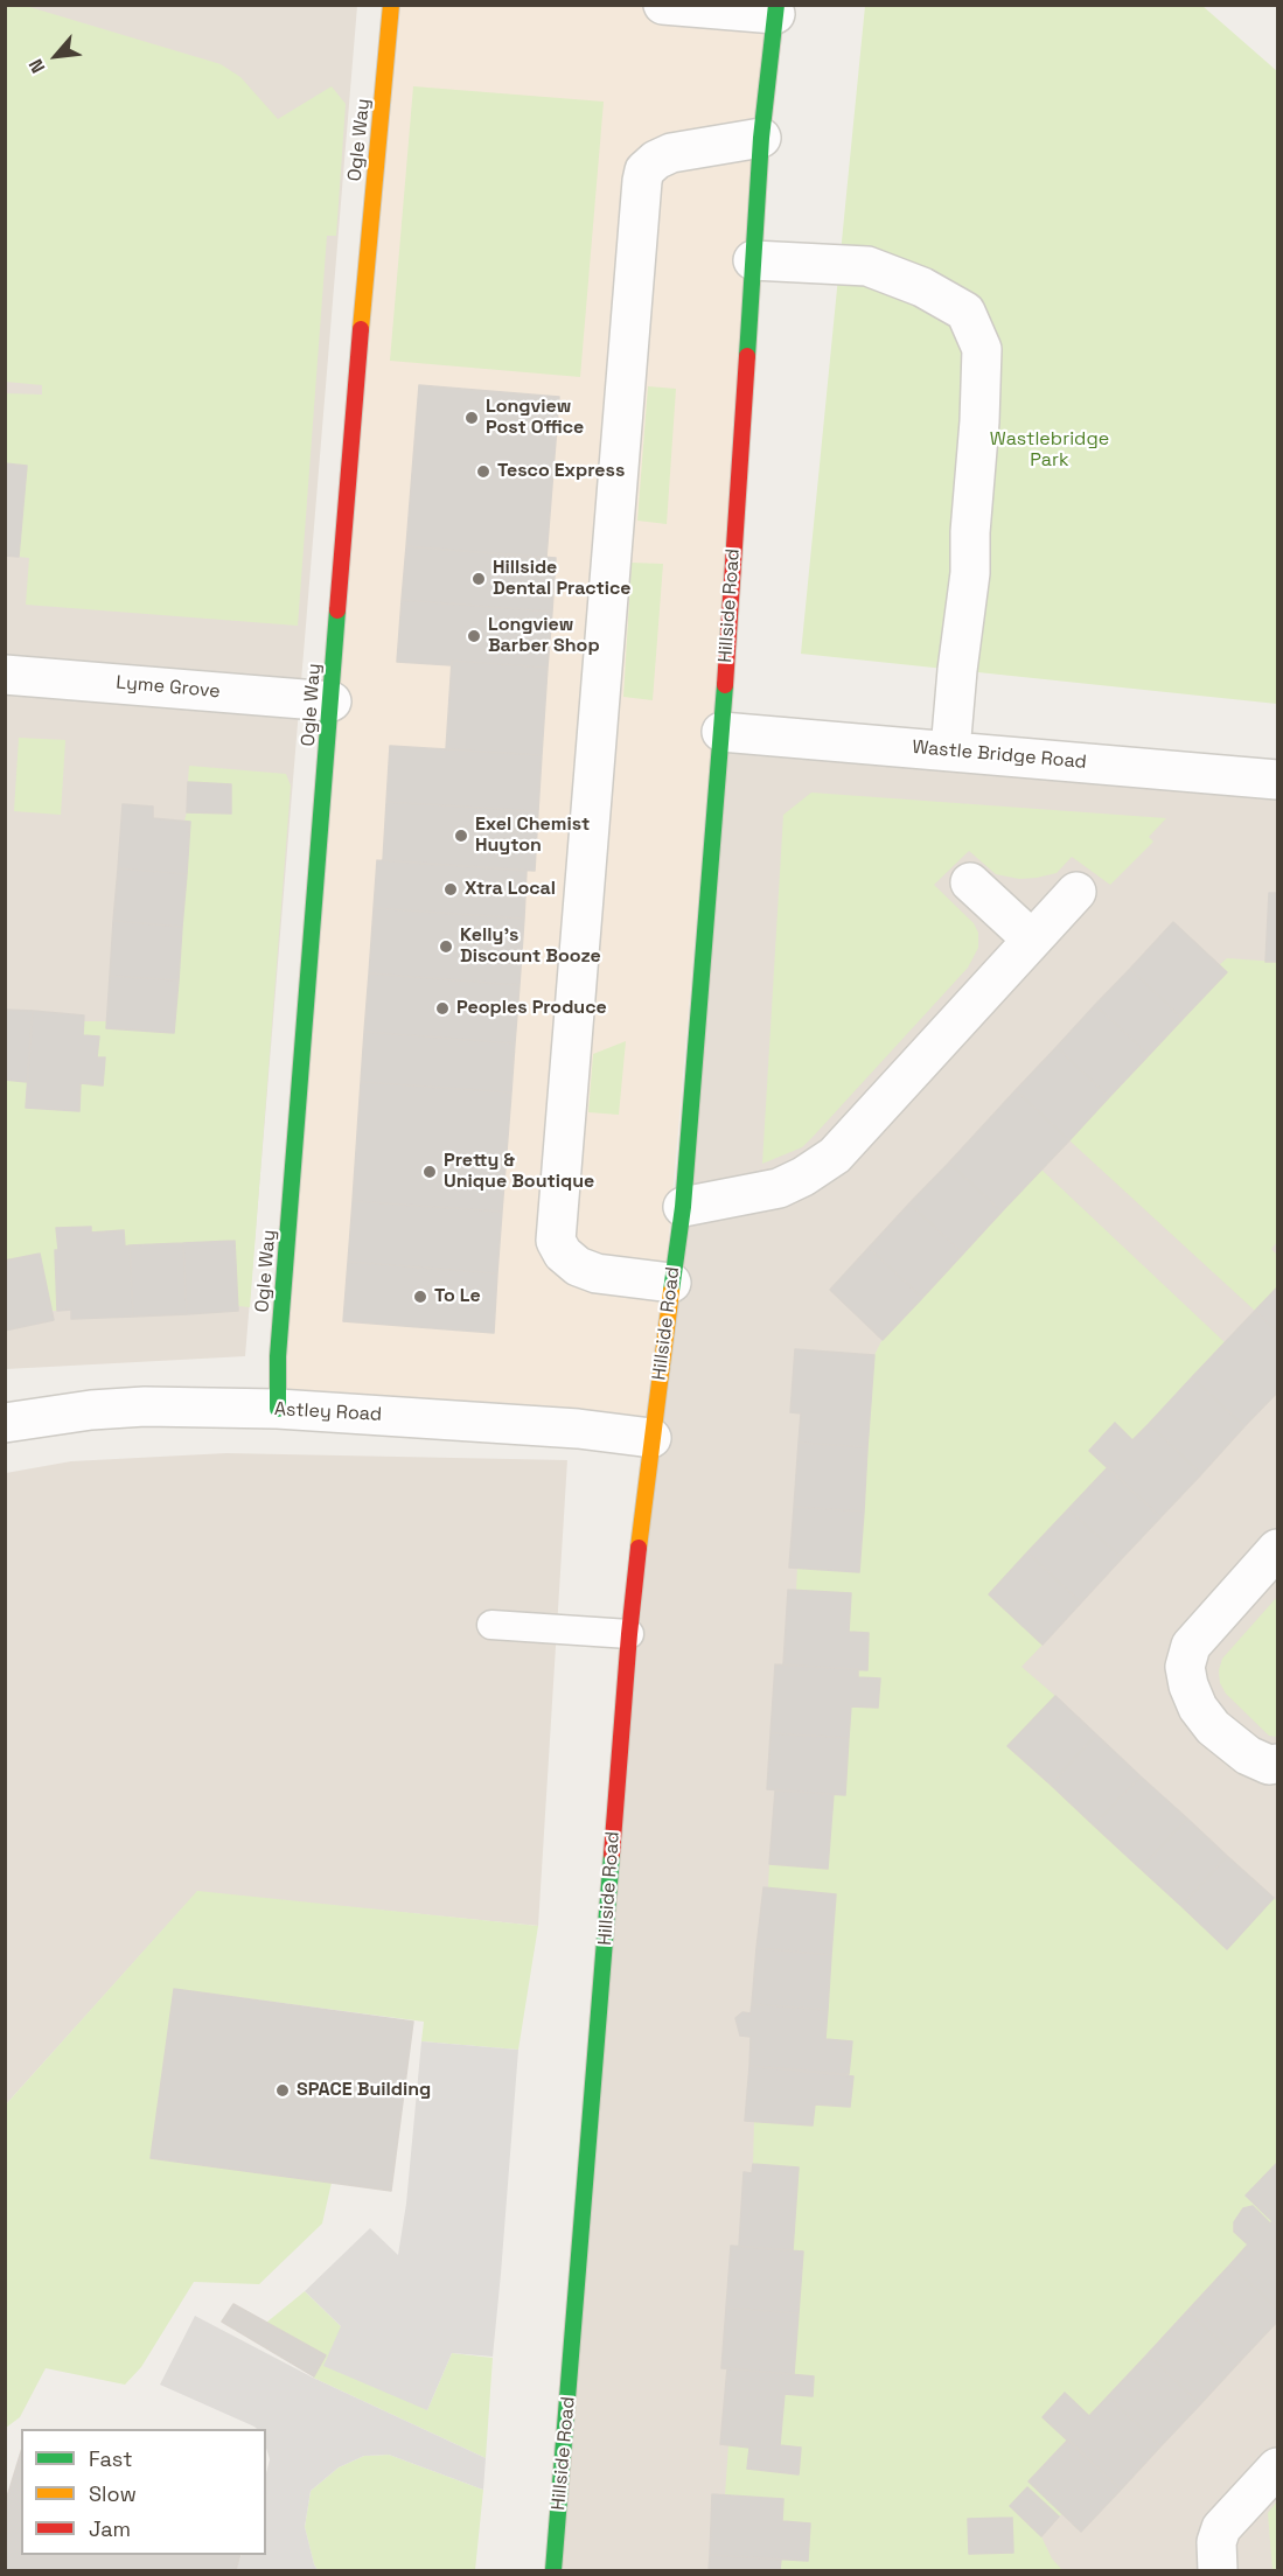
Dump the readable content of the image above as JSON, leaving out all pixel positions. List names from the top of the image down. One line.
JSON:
{"streets":{"street":["Ogle Way","Hillside Road","Lyme Grove","Wastle Bridge Road","Astley Road"]},"crossings":[["Ogle Way","Lyme Grove"],["Ogle Way","Astley Road"],["Hillside Road","Wastle Bridge Road"],["Hillside Road","Astley Road"]],"parks":["Wastlebridge Park"],"places":["Longview Post Office","Tesco Express","Hillside Dental Practice","Longview Barber Shop","Exel Chemist Huyton","Xtra Local","Kelly's Discount Booze","Peoples Produce","Pretty & Unique Boutique","To Le","SPACE Building"],"legend":["Fast","Slow","Jam"],"north":"bottom left"}
